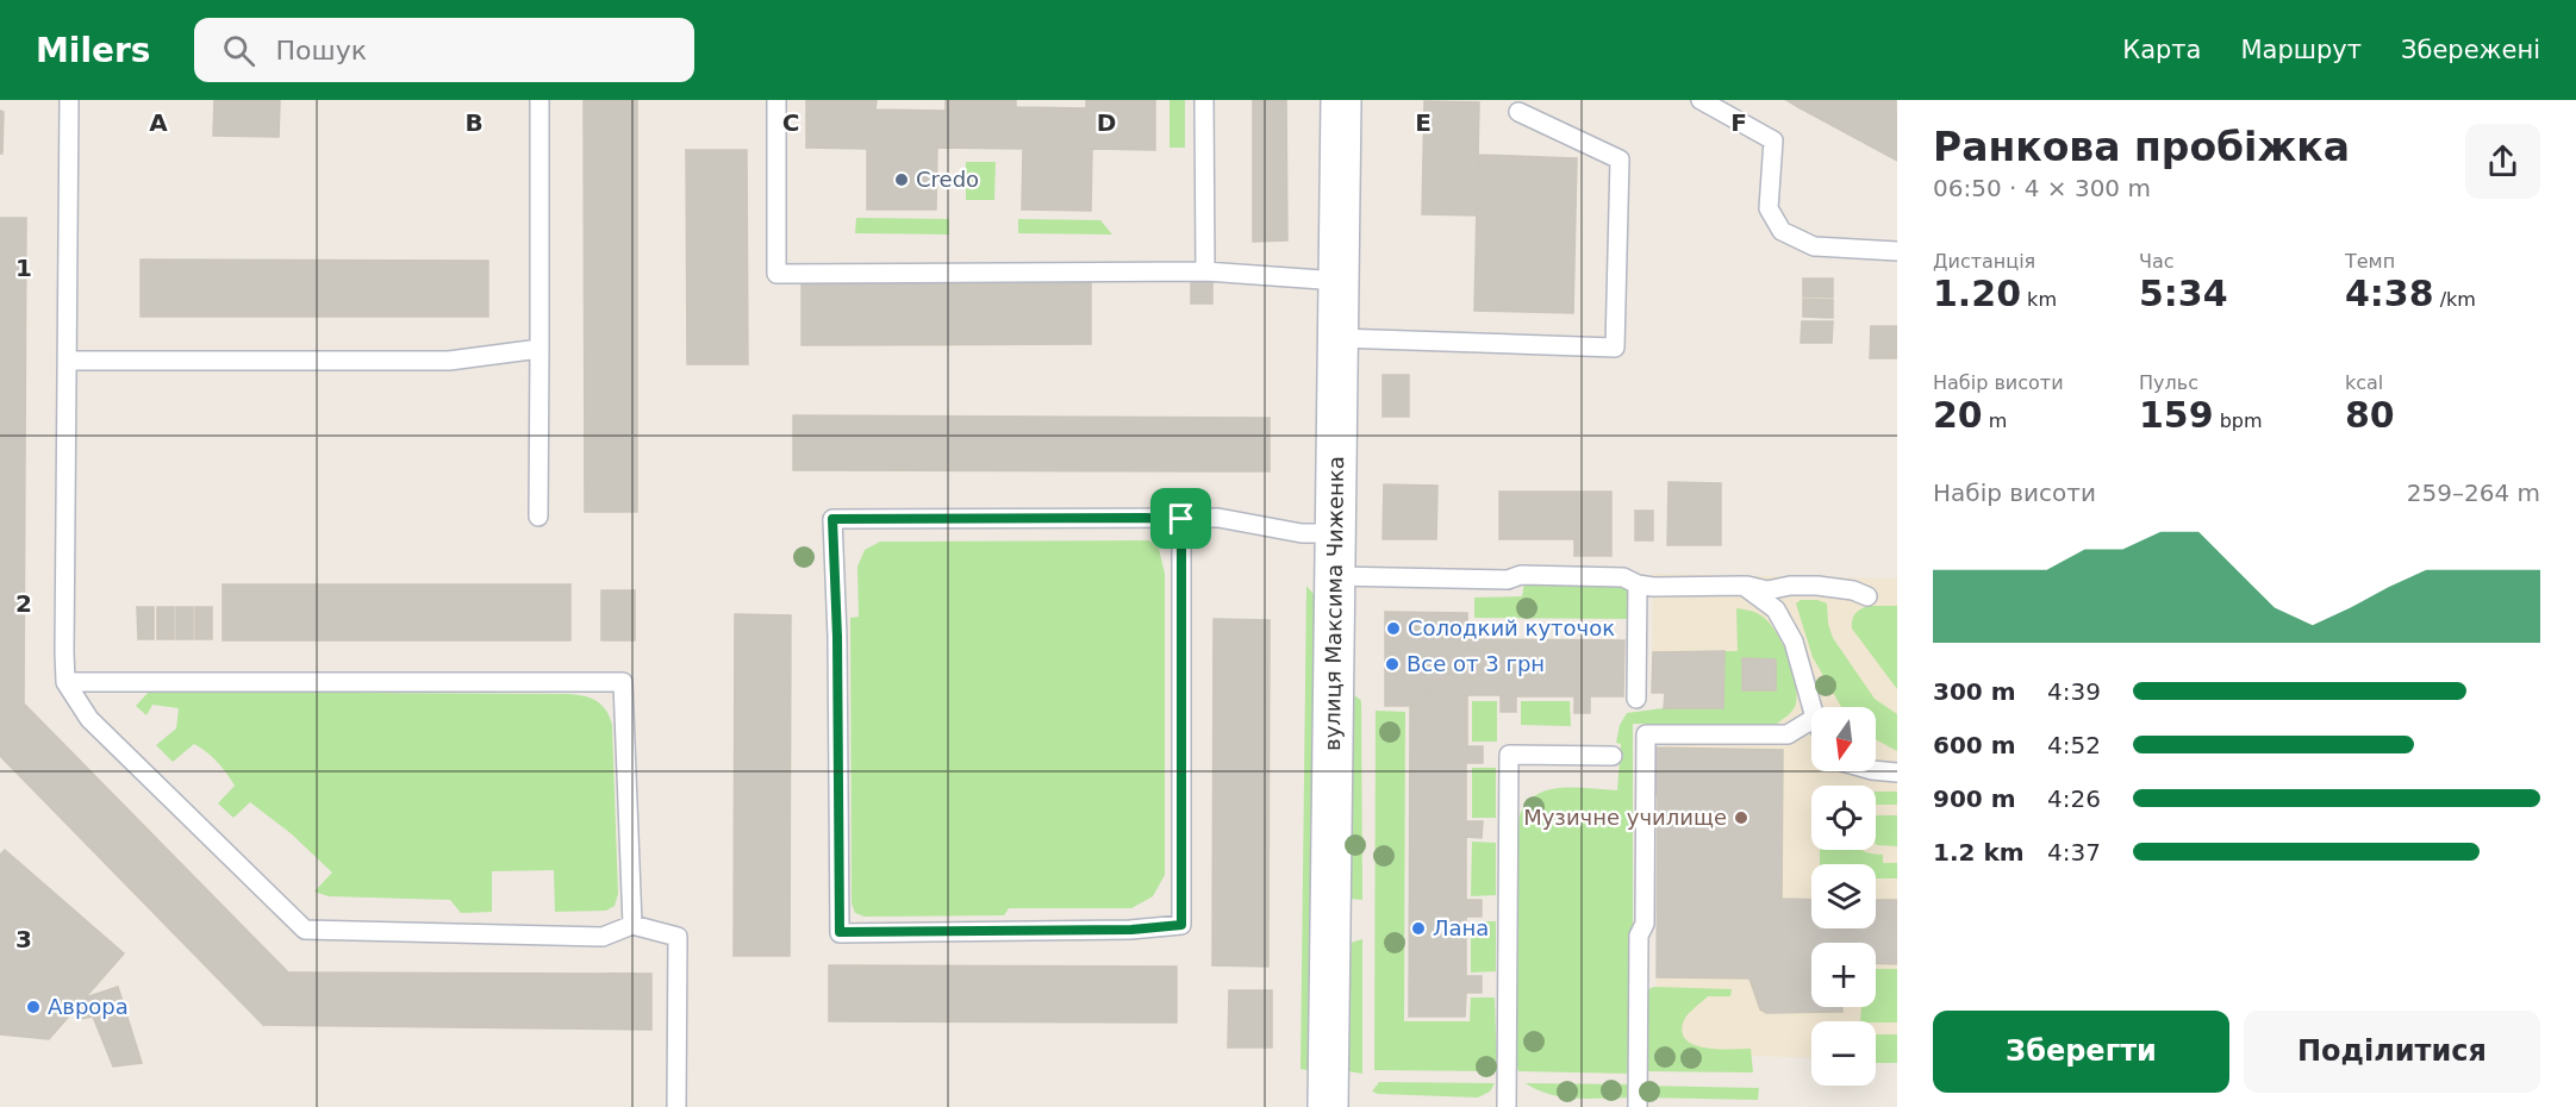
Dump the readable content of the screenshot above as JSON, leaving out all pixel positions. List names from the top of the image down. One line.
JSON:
{"streets":{"street":["вулиця Максима Чиженка"]},"places":["Credo","Солодкий куточок","Все от 3 грн","Музичне училище","Лана","Аврора"],"north":"bottom","page":{"header":"Milers","search":"Пошук","nav":["Карта","Маршрут","Збережені"],"heading":["Ранкова пробіжка","06:50 · 4 × 300 m"],"stats":[["Дистанція","1.20 km"],["Час","5:34"],["Темп","4:38 /km"],["Набір висоти","20 m"],["Пульс","159 bpm"],["kcal","80"]],"chart":["Набір висоти","259–264 m"],"list":[{"name":"300 m","note":"4:39"},{"name":"600 m","note":"4:52"},{"name":"900 m","note":"4:26"},{"name":"1.2 km","note":"4:37"}],"map_buttons":["+","−"],"buttons":["Зберегти","Поділитися"]},"grid":{"columns":["A","B","C","D","E","F"],"rows":["1","2","3"]}}
